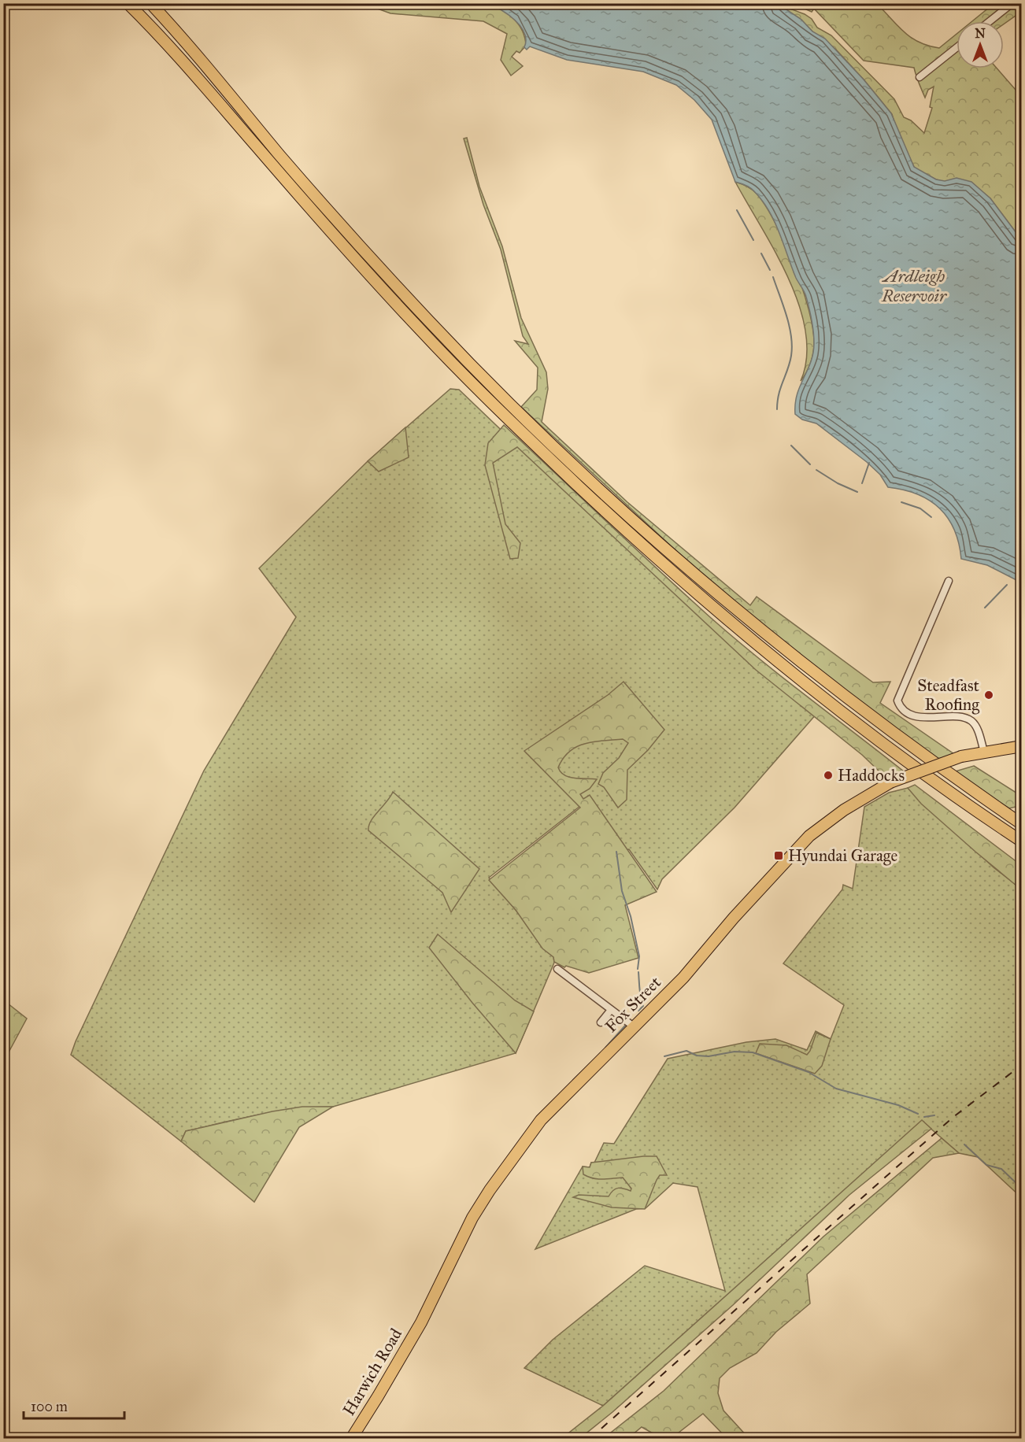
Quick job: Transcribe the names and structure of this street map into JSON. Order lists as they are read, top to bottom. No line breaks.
{"streets":{"main road":["Fox Street","Harwich Road"]},"crossings":[["Fox Street","Harwich Road"]],"water":["Ardleigh Reservoir"],"places":{"other":["Steadfast Roofing","Haddocks"],"transit":["Hyundai Garage"]},"scale_bar":"100 m","north":"top"}
